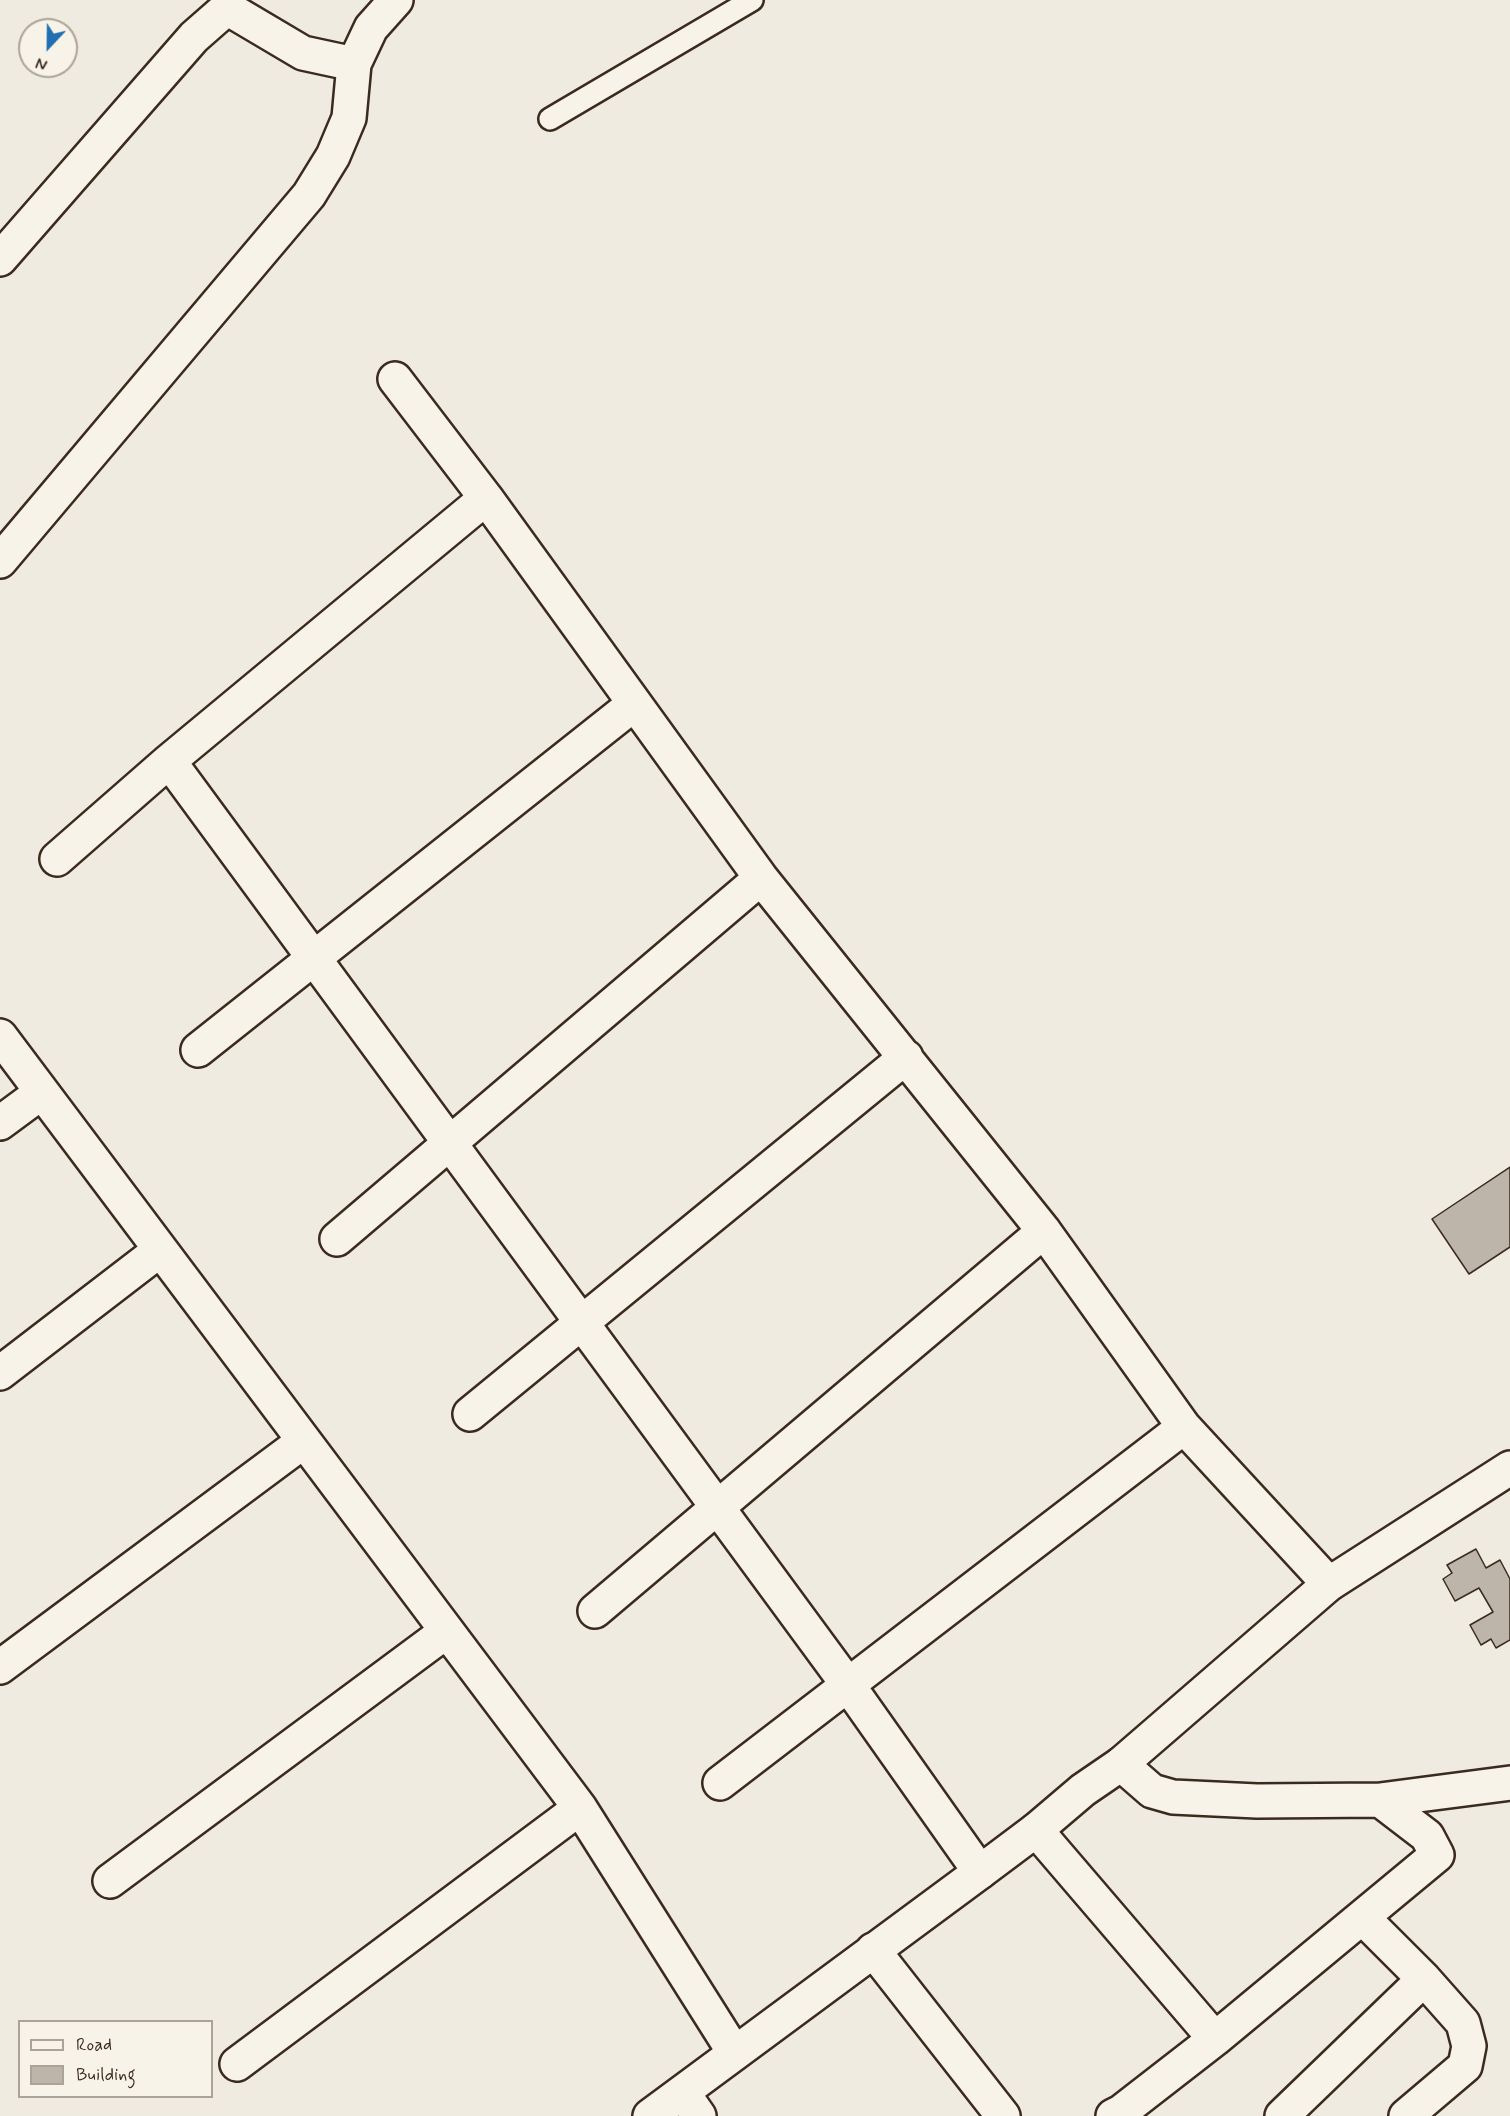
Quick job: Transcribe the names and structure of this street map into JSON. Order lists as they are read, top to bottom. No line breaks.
{"legend":["Road","Building"],"north":"bottom"}
